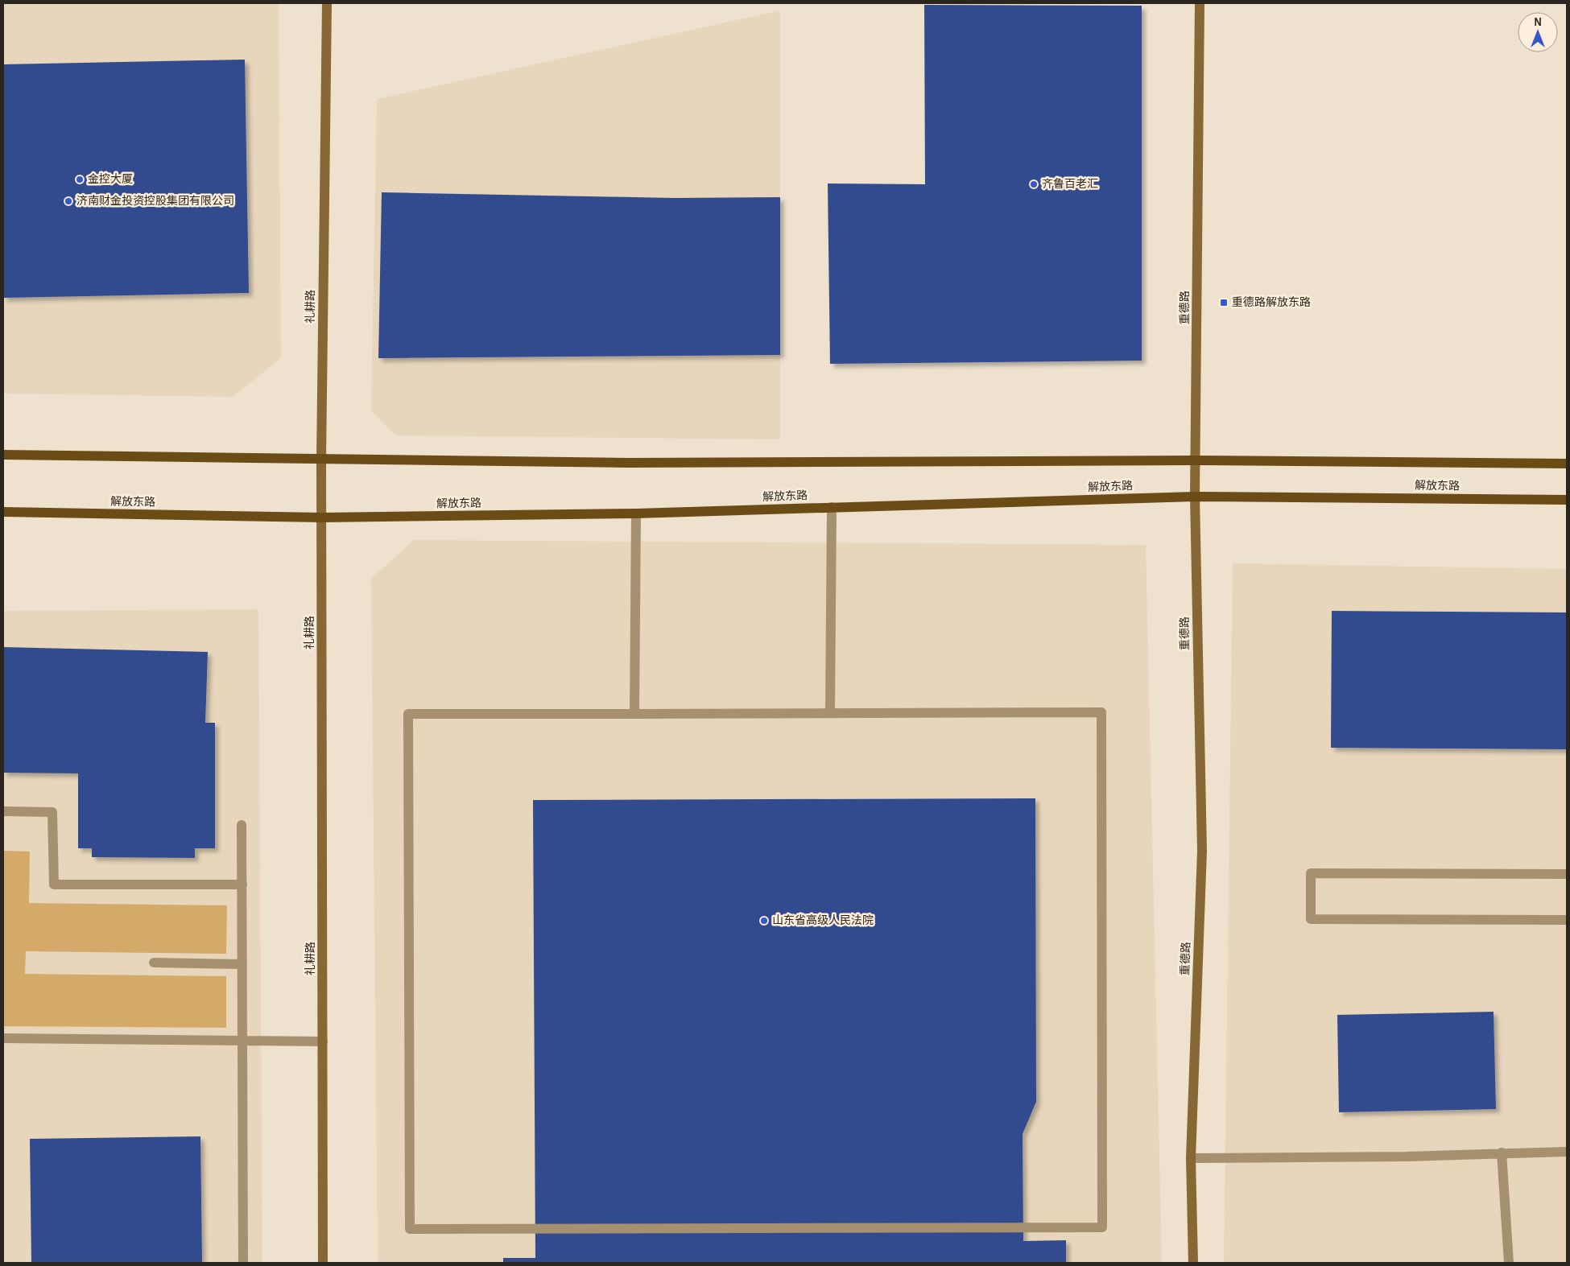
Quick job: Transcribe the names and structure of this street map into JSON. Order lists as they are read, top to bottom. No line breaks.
{"streets":{"main road":["解放东路"],"street":["礼耕路","重德路"]},"crossings":[["礼耕路","解放东路"],["重德路","解放东路"]],"places":{"other":["金控大厦","齐鲁百老汇","济南财金投资控股集团有限公司","山东省高级人民法院"],"transit":["重德路解放东路"]},"north":"top"}
